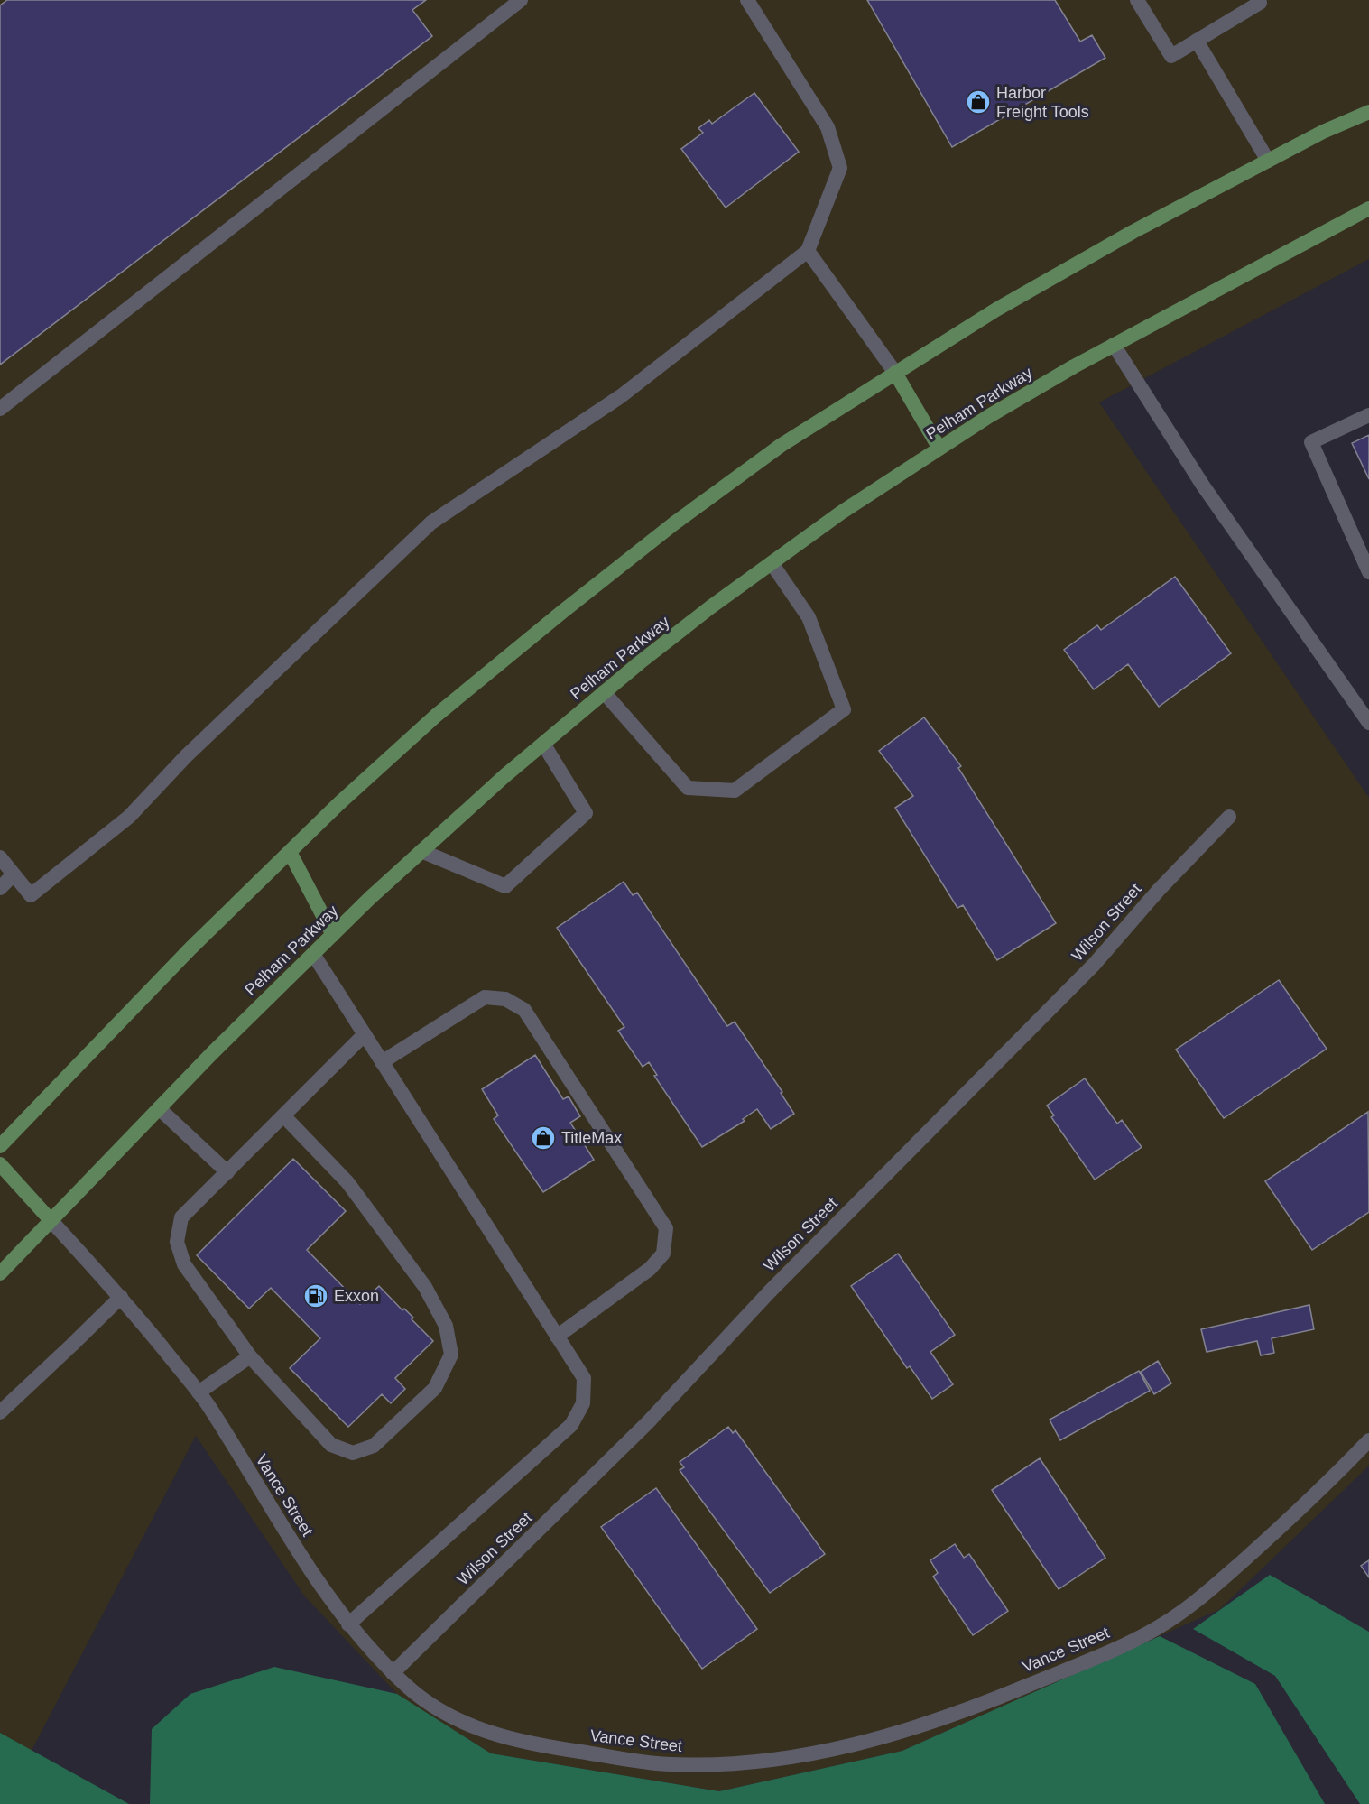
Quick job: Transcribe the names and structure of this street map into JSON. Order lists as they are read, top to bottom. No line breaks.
{"streets":{"main road":["Pelham Parkway"],"street":["Wilson Street","Vance Street"]},"crossings":[["Pelham Parkway","Vance Street"],["Wilson Street","Vance Street"]],"places":{"shop":["Harbor Freight Tools","TitleMax"],"fuel station":["Exxon"]}}
